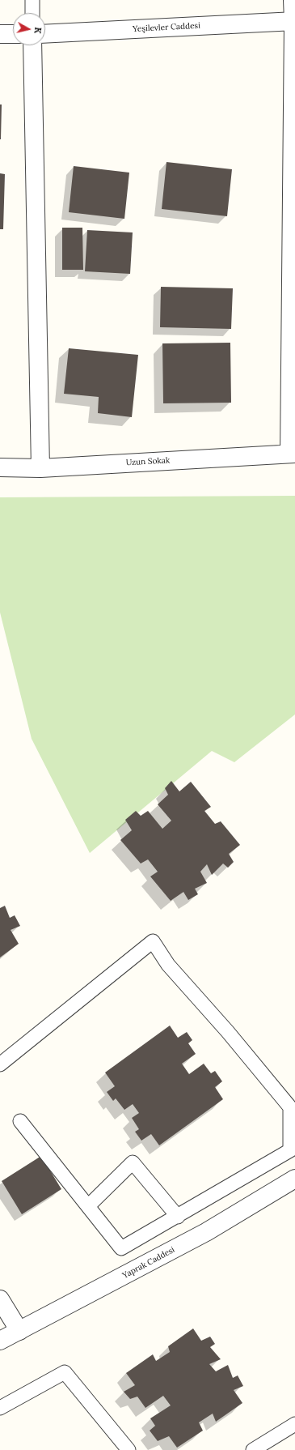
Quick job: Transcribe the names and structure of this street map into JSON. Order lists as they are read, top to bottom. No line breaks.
{"streets":{"street":["Yeşilevler Caddesi","Uzun Sokak","Yaprak Caddesi"]},"north":"right"}
